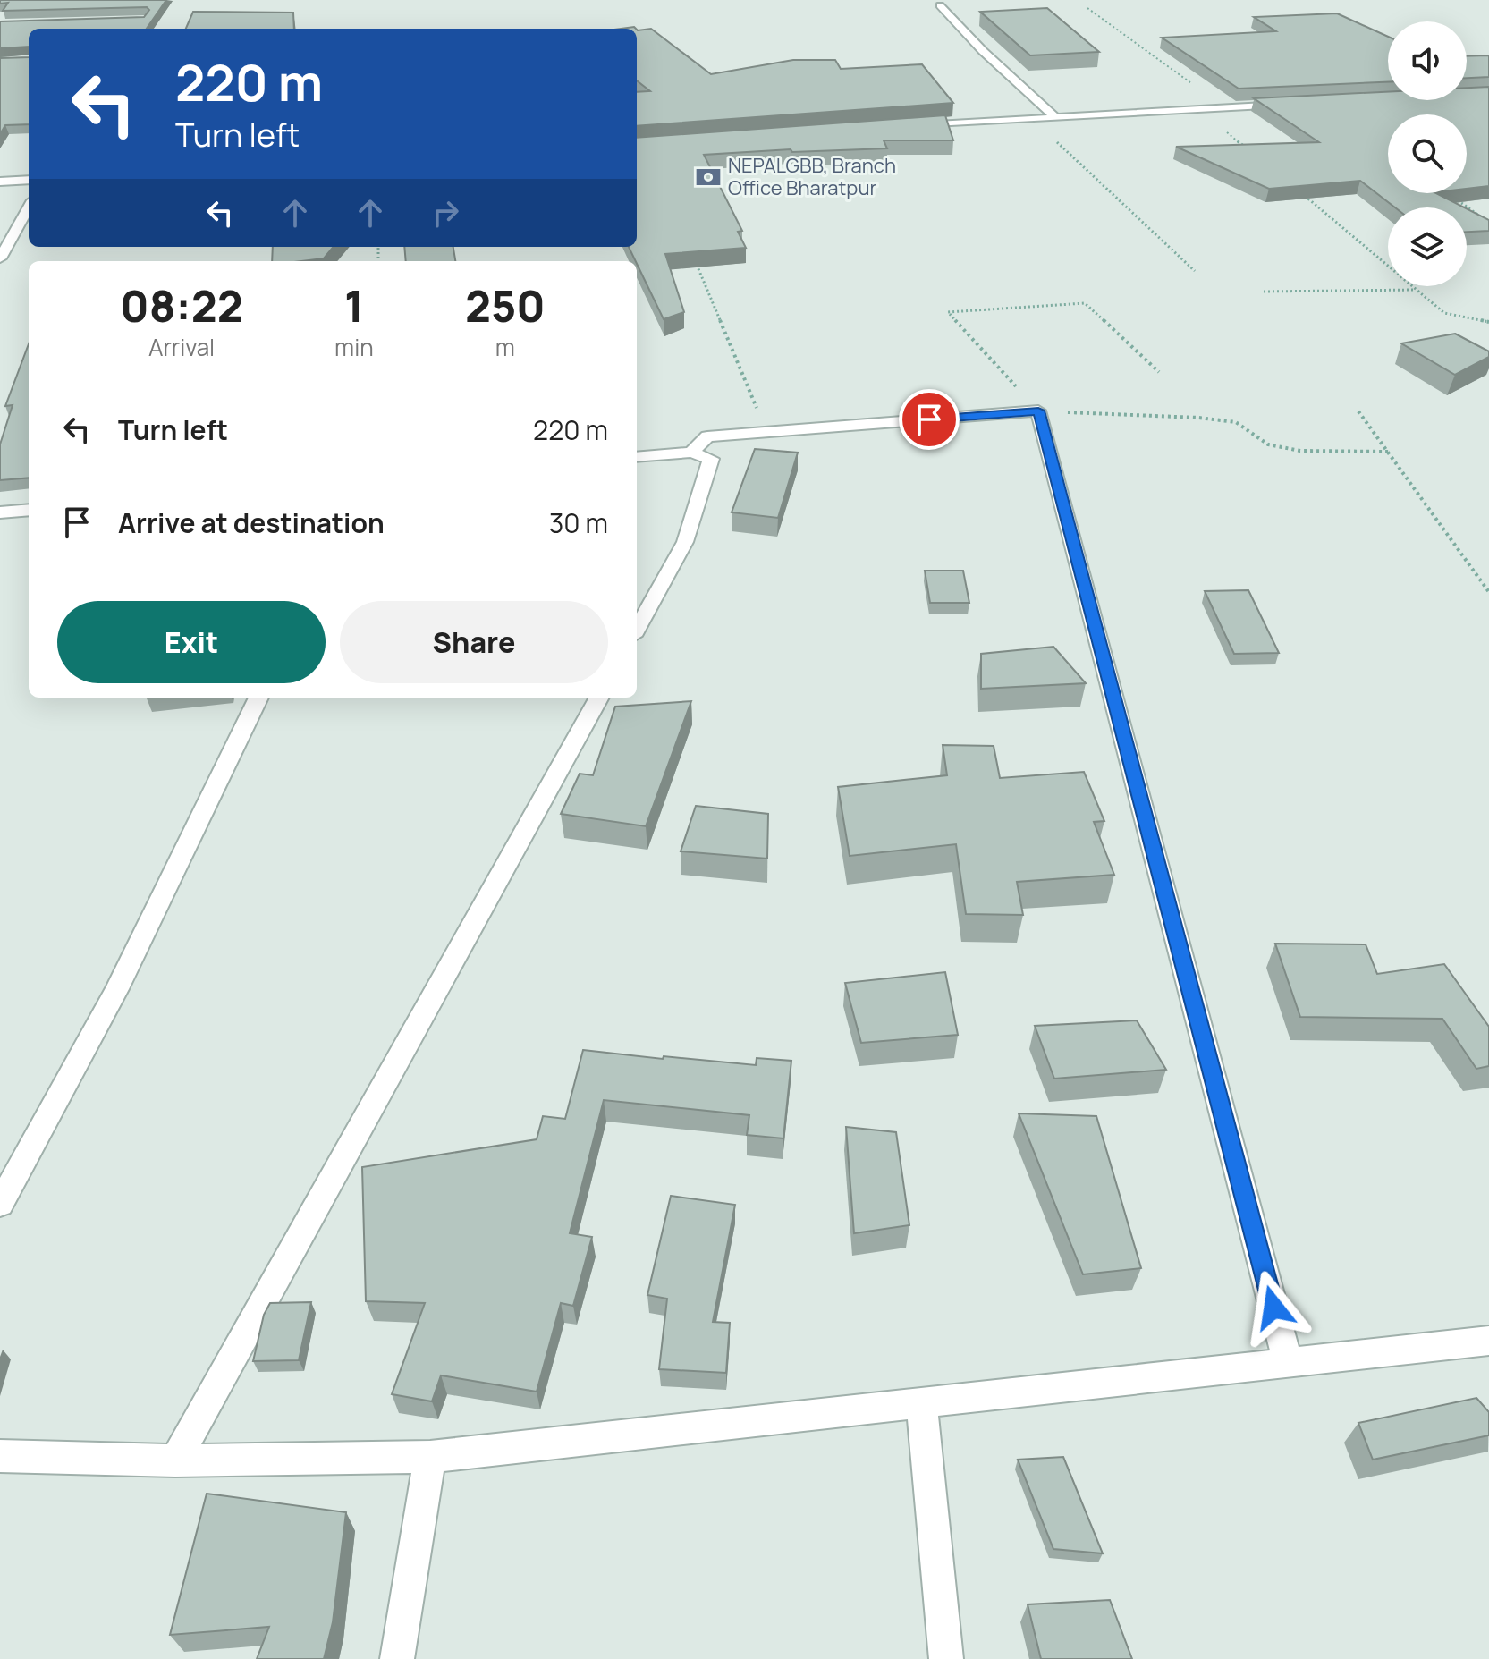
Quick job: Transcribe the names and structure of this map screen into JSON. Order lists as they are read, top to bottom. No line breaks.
{"places":{"bank":["NEPALGBB, Branch Office Bharatpur"]},"page":{"turn":["220 m","Turn left"],"eta":["08:22","Arrival","1","min","250","m"],"list":[{"name":"Turn left","value":"220 m"},{"name":"Arrive at destination","value":"30 m"}],"buttons":["Exit","Share"]}}
